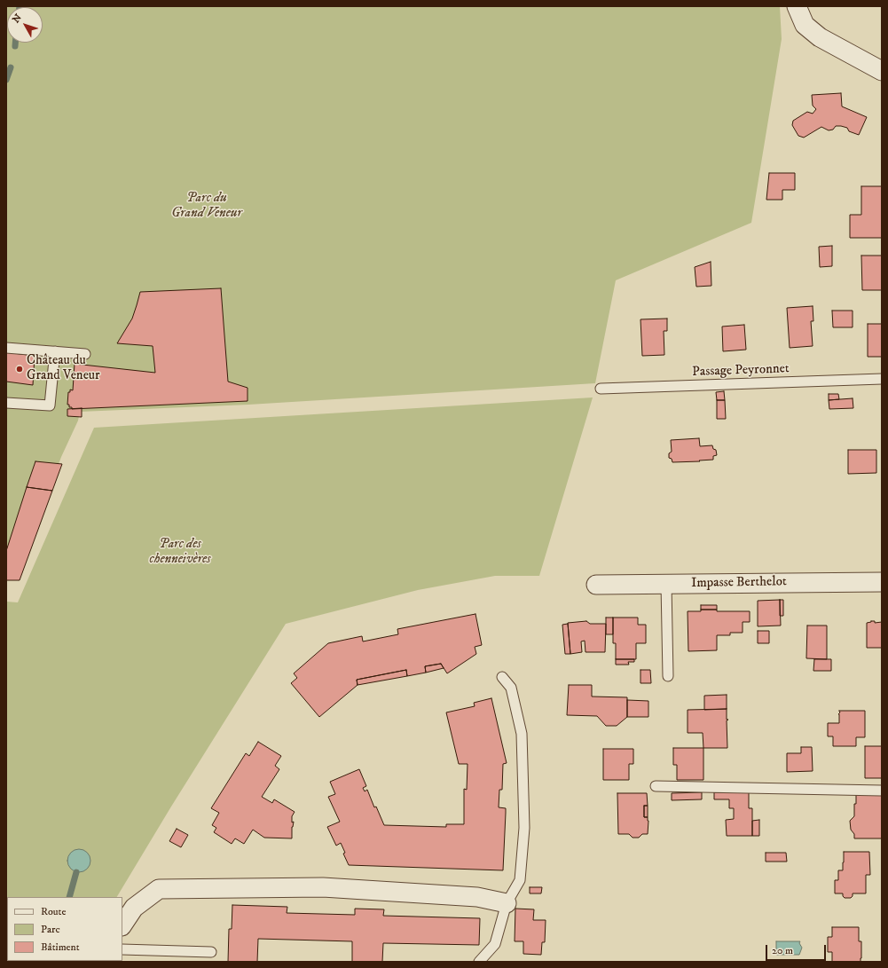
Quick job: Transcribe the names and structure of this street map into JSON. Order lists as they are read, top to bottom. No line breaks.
{"streets":{"street":["Impasse Berthelot"],"lane":["Passage Peyronnet"]},"parks":["Parc du Grand Veneur","Parc des chenneivères"],"places":["Château du Grand Veneur"],"legend":["Route","Parc","Bâtiment"],"scale_bar":"20 m","north":"top left"}
